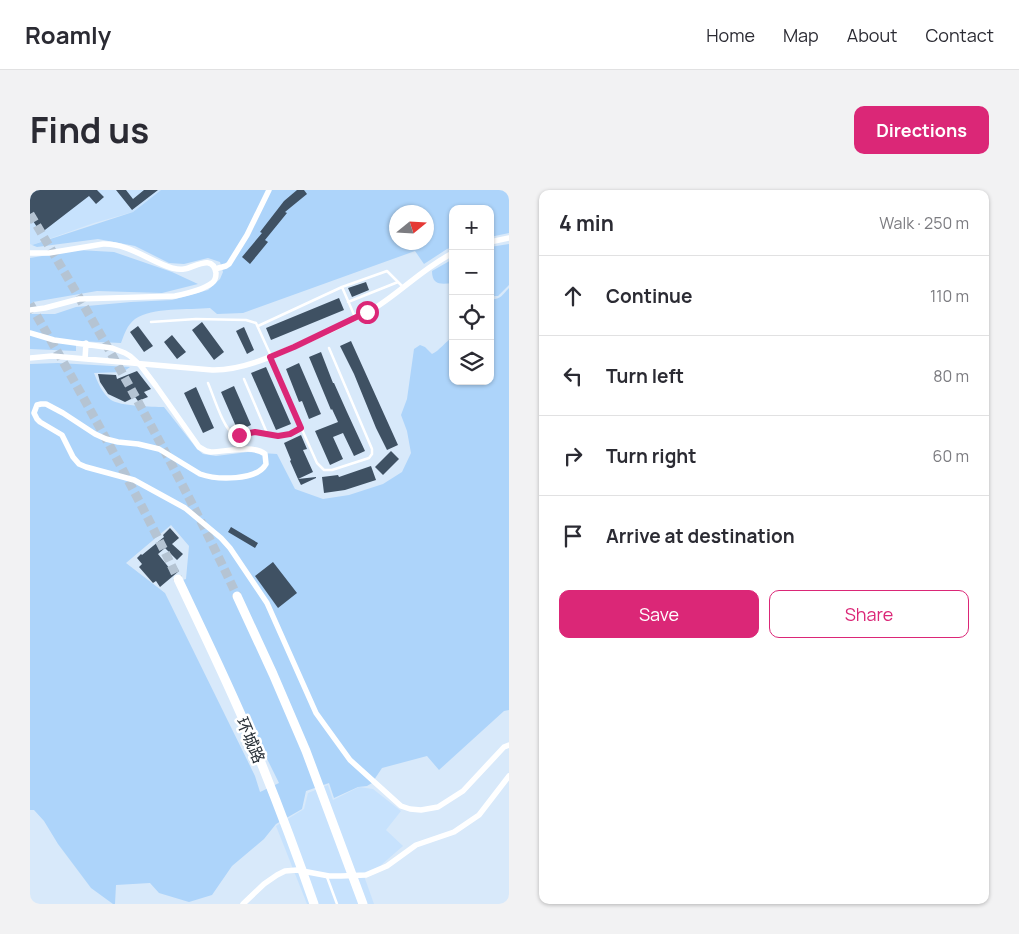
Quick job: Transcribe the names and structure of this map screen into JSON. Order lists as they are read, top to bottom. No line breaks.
{"streets":{"main road":["环城路"]},"north":"right","page":{"header":"Roamly","nav":["Home","Map","About","Contact"],"title":"Find us","buttons":["Directions",["Save","Share"]],"heading":["4 min","Walk · 250 m"],"map_buttons":["+","−"],"list":[["Continue","110 m"],["Turn left","80 m"],["Turn right","60 m"],"Arrive at destination"]}}
